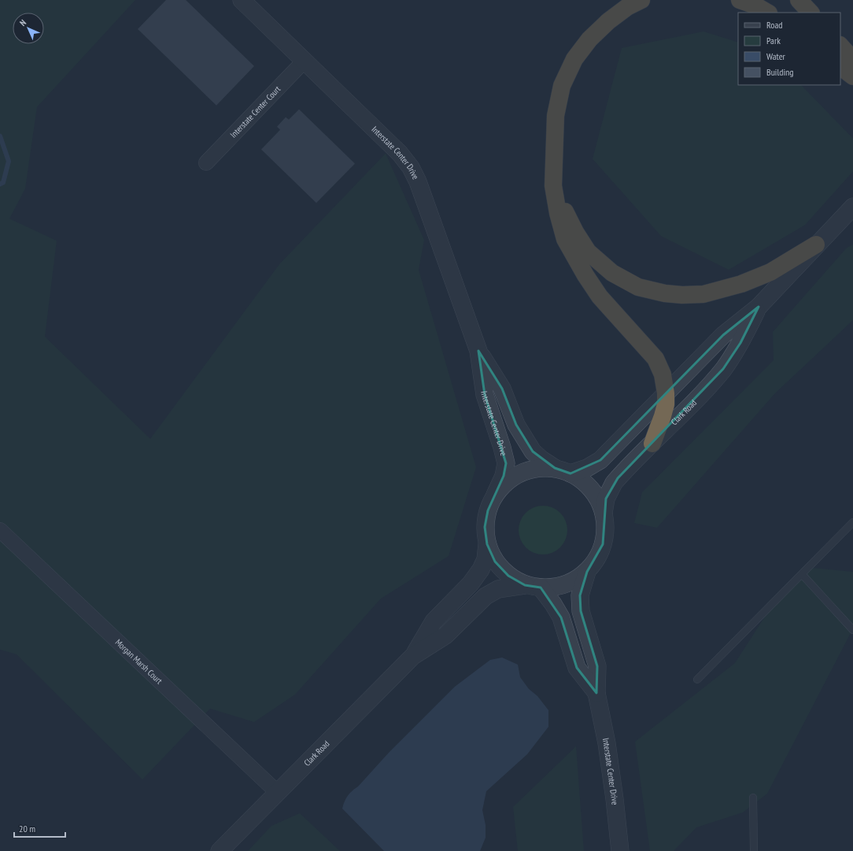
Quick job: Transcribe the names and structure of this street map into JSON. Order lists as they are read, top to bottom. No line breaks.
{"streets":{"street":["Interstate Center Court","Interstate Center Drive","Clark Road","Morgan Marsh Court"]},"crossings":[["Interstate Center Court","Interstate Center Drive"],["Interstate Center Drive","Clark Road"],["Clark Road","Morgan Marsh Court"]],"legend":["Road","Park","Water","Building"],"scale_bar":"20 m","north":"top left"}
